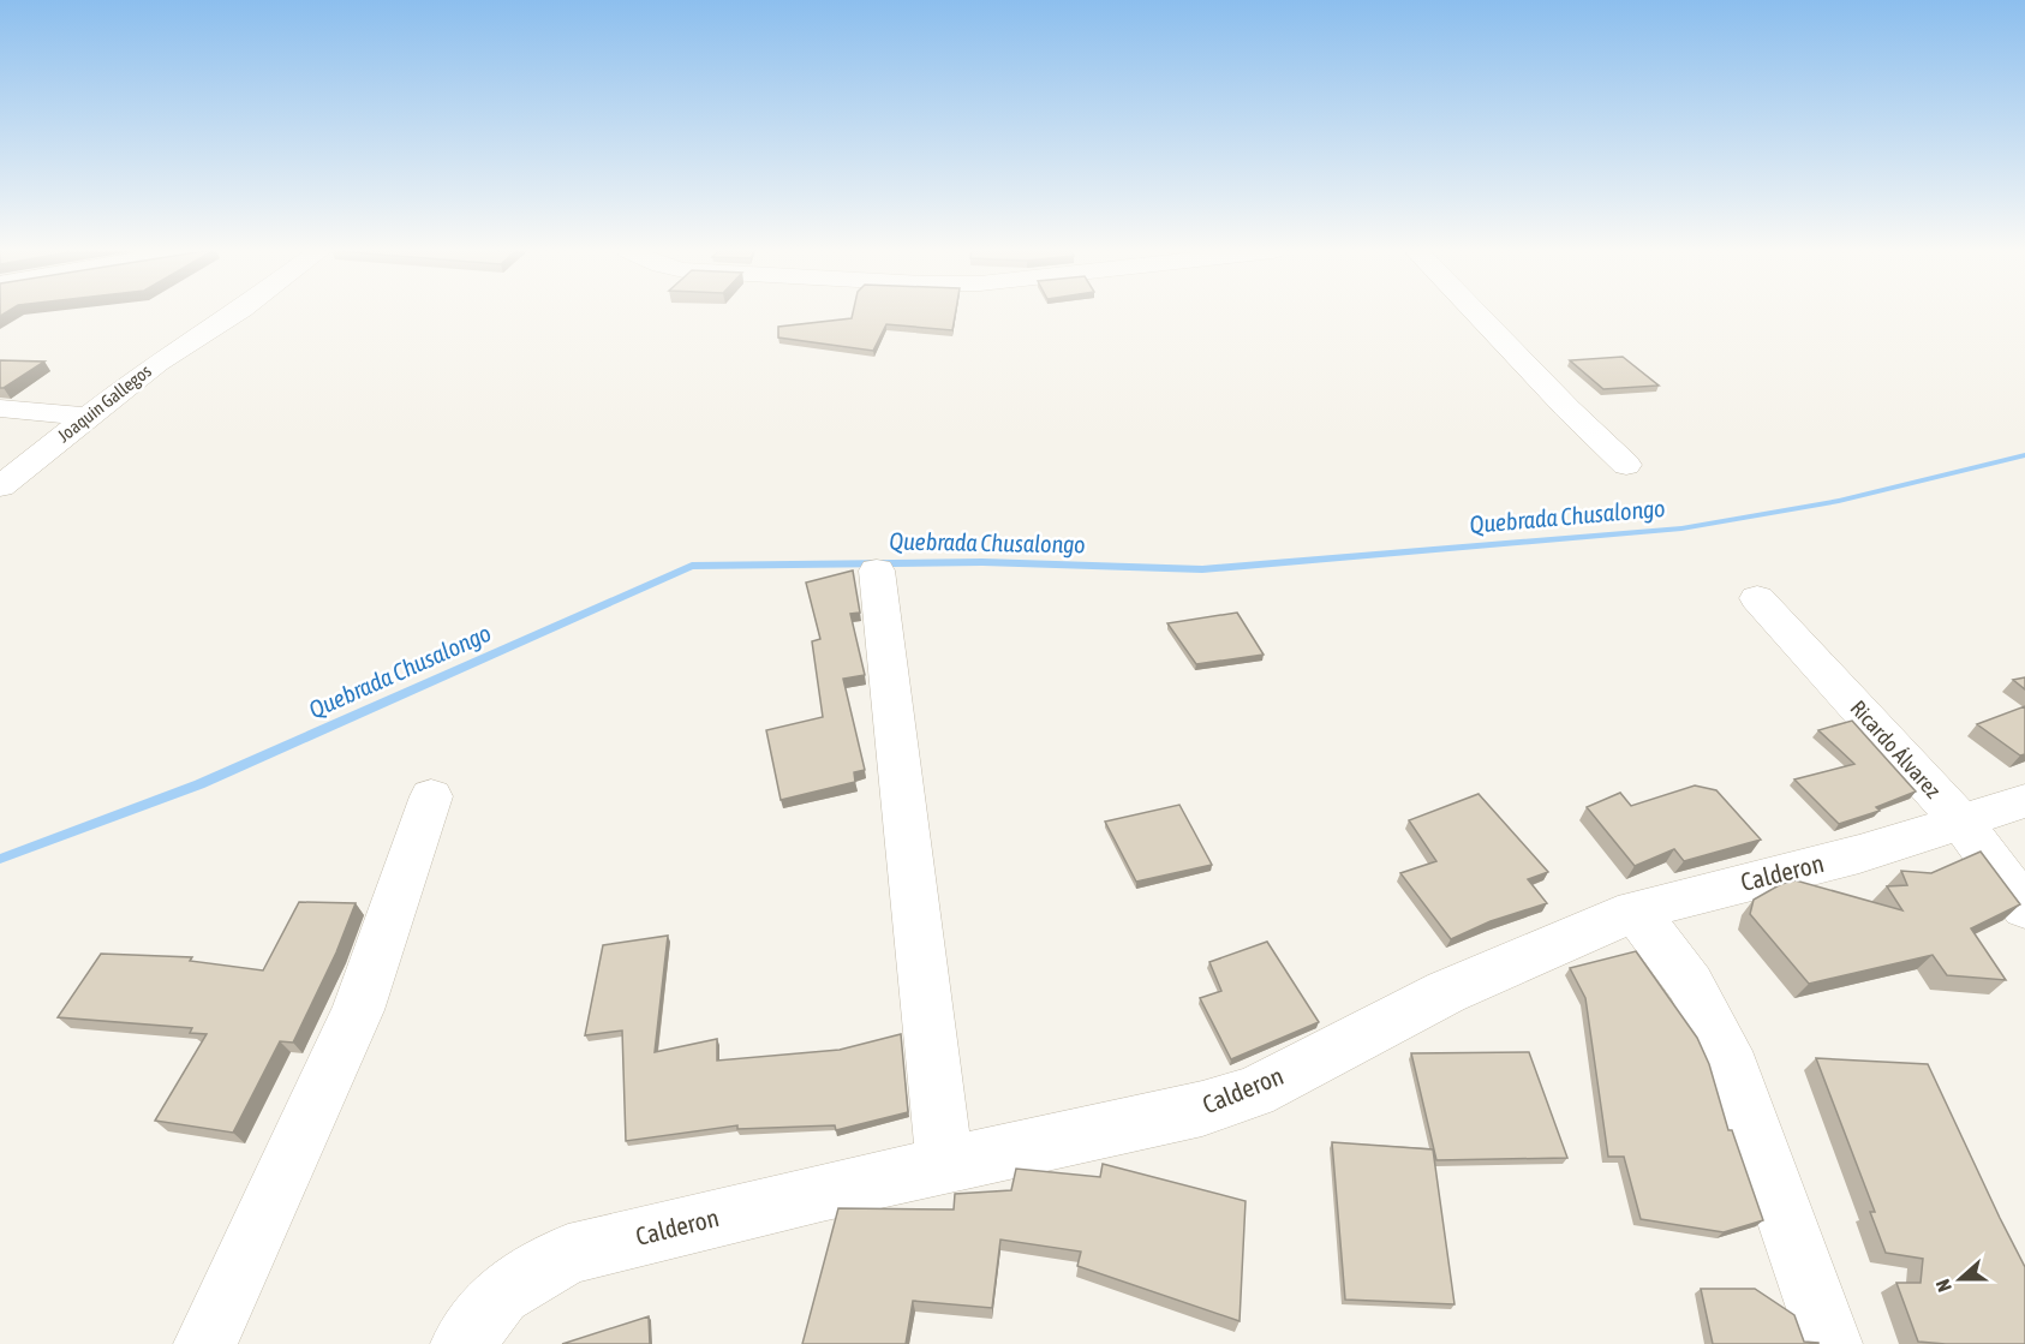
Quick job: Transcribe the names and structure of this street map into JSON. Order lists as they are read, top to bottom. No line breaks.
{"streets":{"street":["Joaquin Gallegos","Ricardo Álvarez","Calderon"]},"crossings":[["Ricardo Álvarez","Calderon"]],"water":["Quebrada Chusalongo"],"north":"left"}
